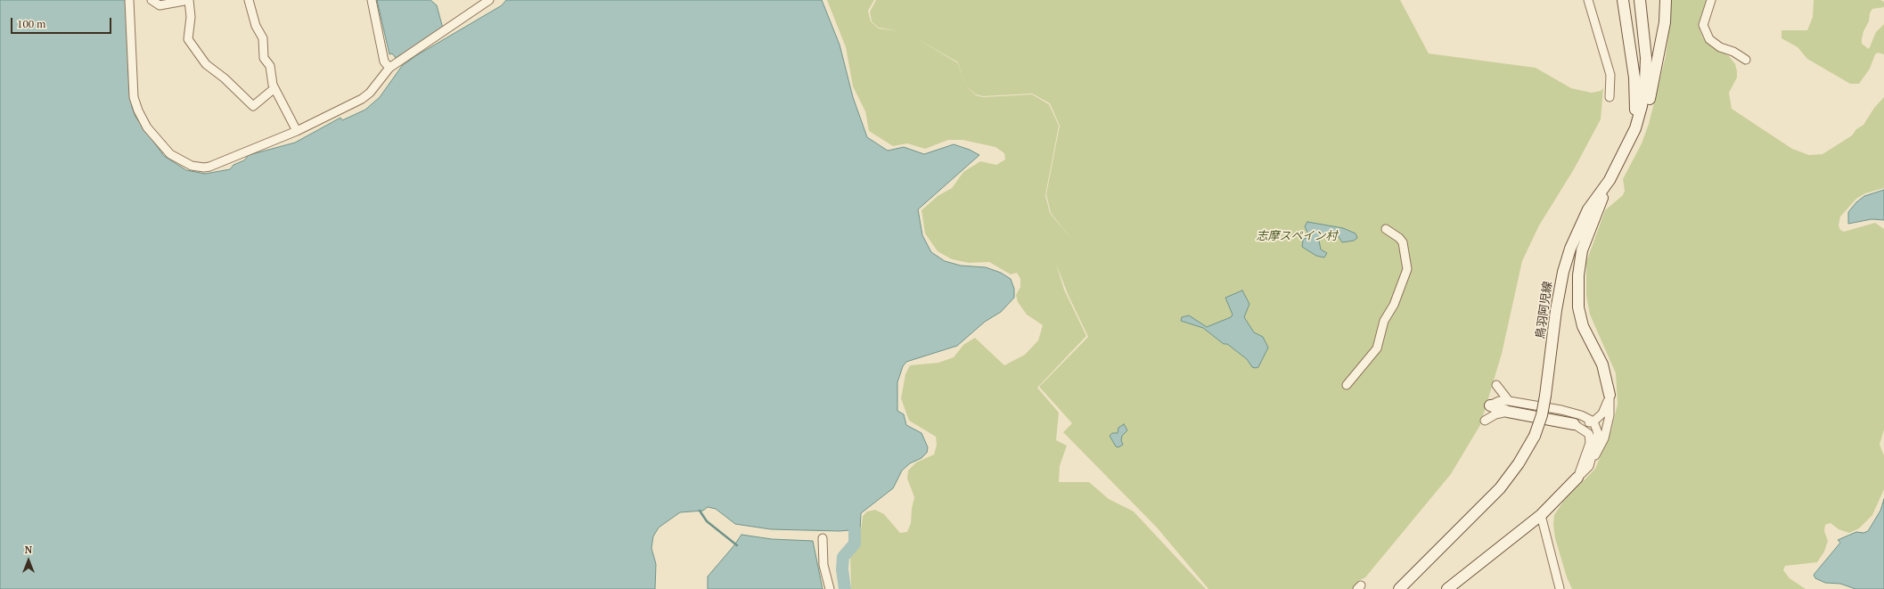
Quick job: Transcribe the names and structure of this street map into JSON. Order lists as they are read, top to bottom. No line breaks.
{"streets":{"main road":["鳥羽阿児線"]},"parks":["志摩スペイン村"],"scale_bar":"100 m","north":"top"}
